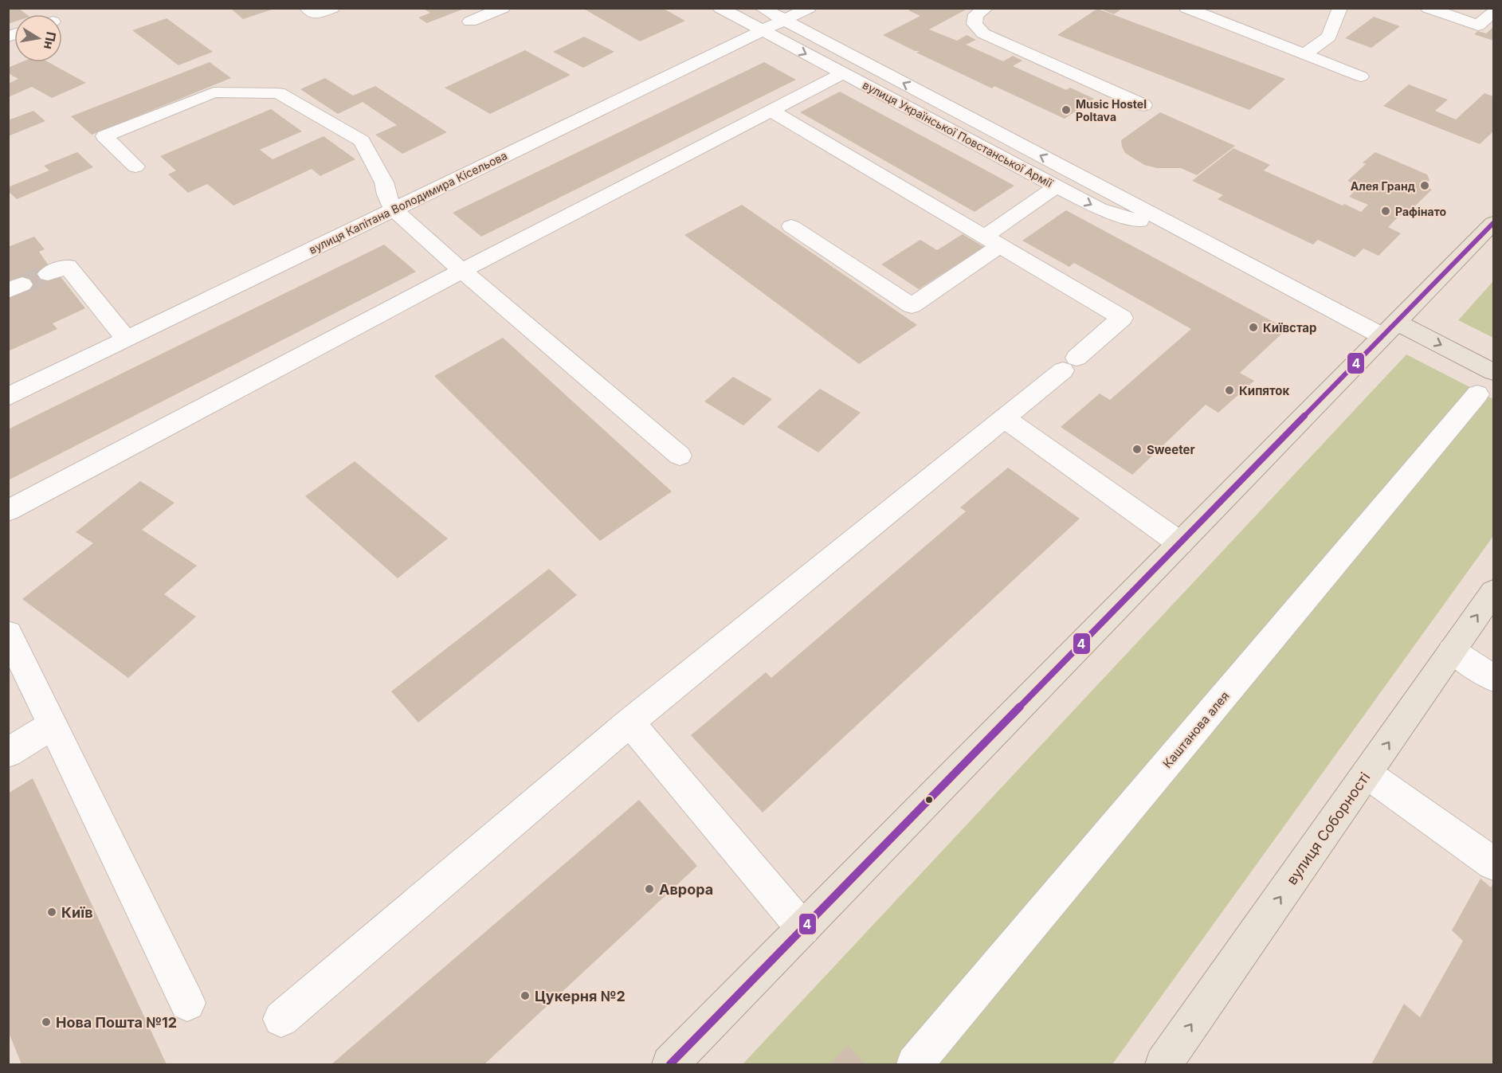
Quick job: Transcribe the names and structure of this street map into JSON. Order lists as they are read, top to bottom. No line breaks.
{"streets":{"main road":["вулиця Соборності"],"street":["вулиця Української Повстанської Армії","вулиця Капітана Володимира Кісельова","Каштанова алея"]},"crossings":[["вулиця Української Повстанської Армії","вулиця Капітана Володимира Кісельова"]],"one_way":["вулиця Соборності"],"places":["Music Hostel Poltava","Алея Гранд","Рафінато","Київстар","Кипяток","Sweeter","Аврора","Київ","Цукерня №2","Нова Пошта №12"],"lines":["transit line 4"],"north":"right"}
